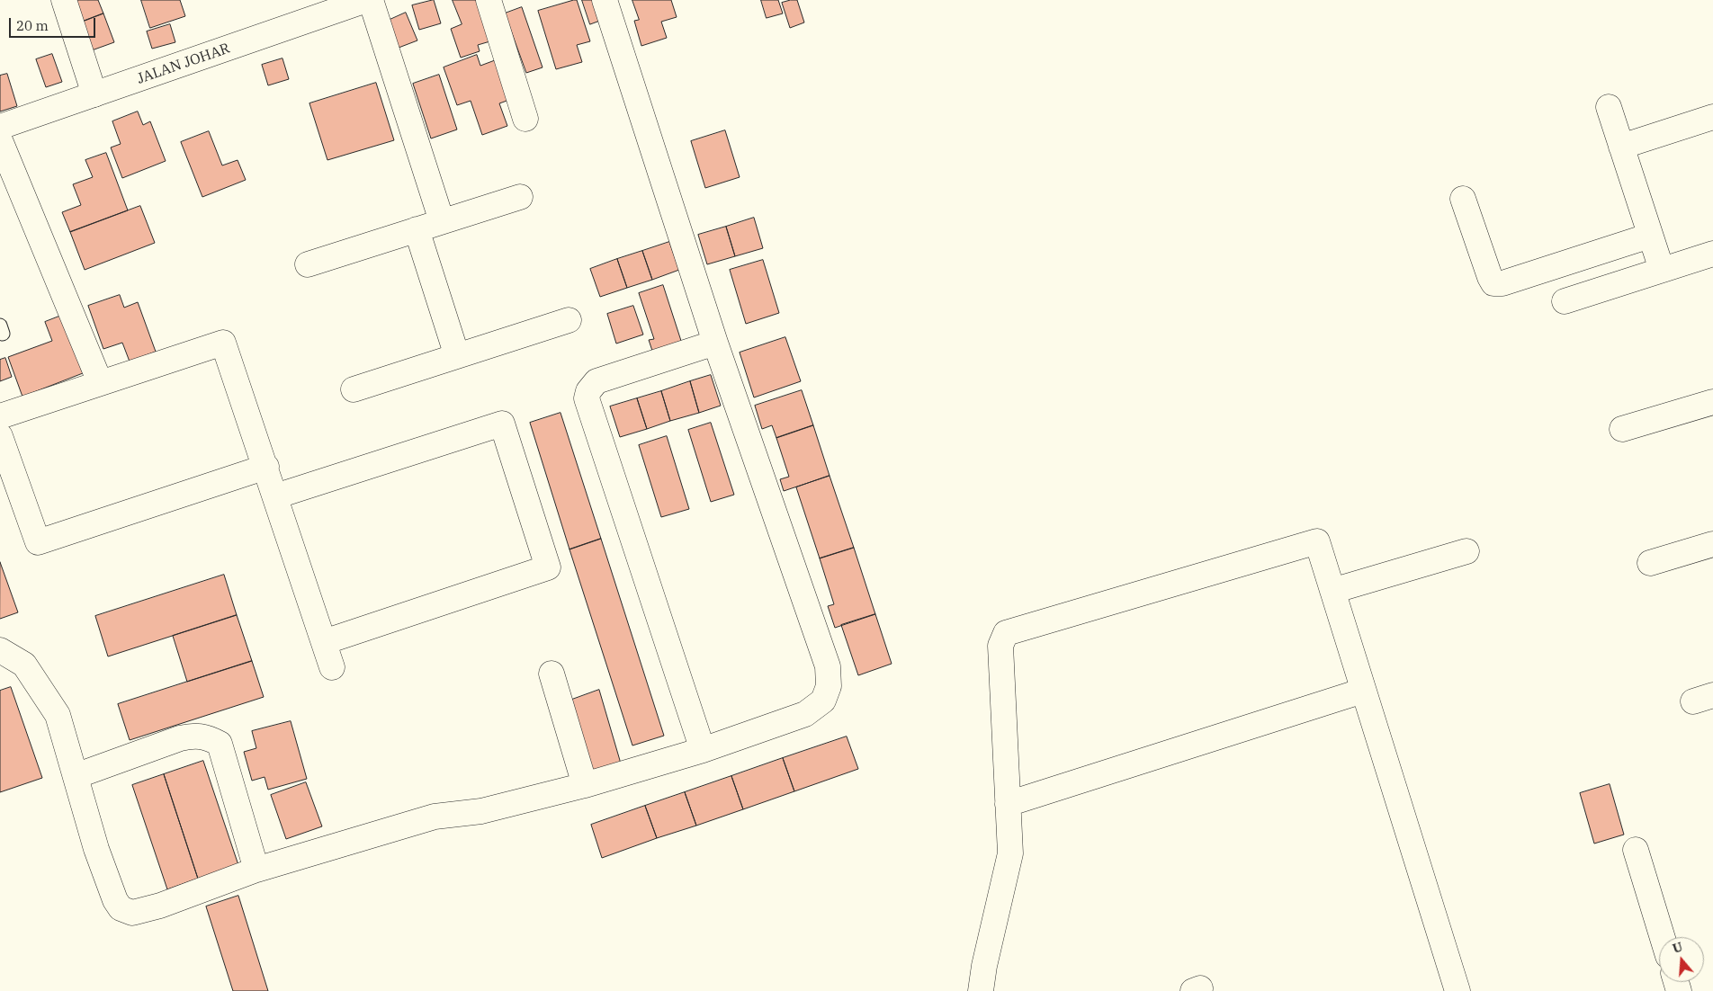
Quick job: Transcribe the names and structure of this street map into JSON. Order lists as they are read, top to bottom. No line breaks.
{"streets":{"street":["JALAN JOHAR"]},"scale_bar":"20 m","north":"top"}
